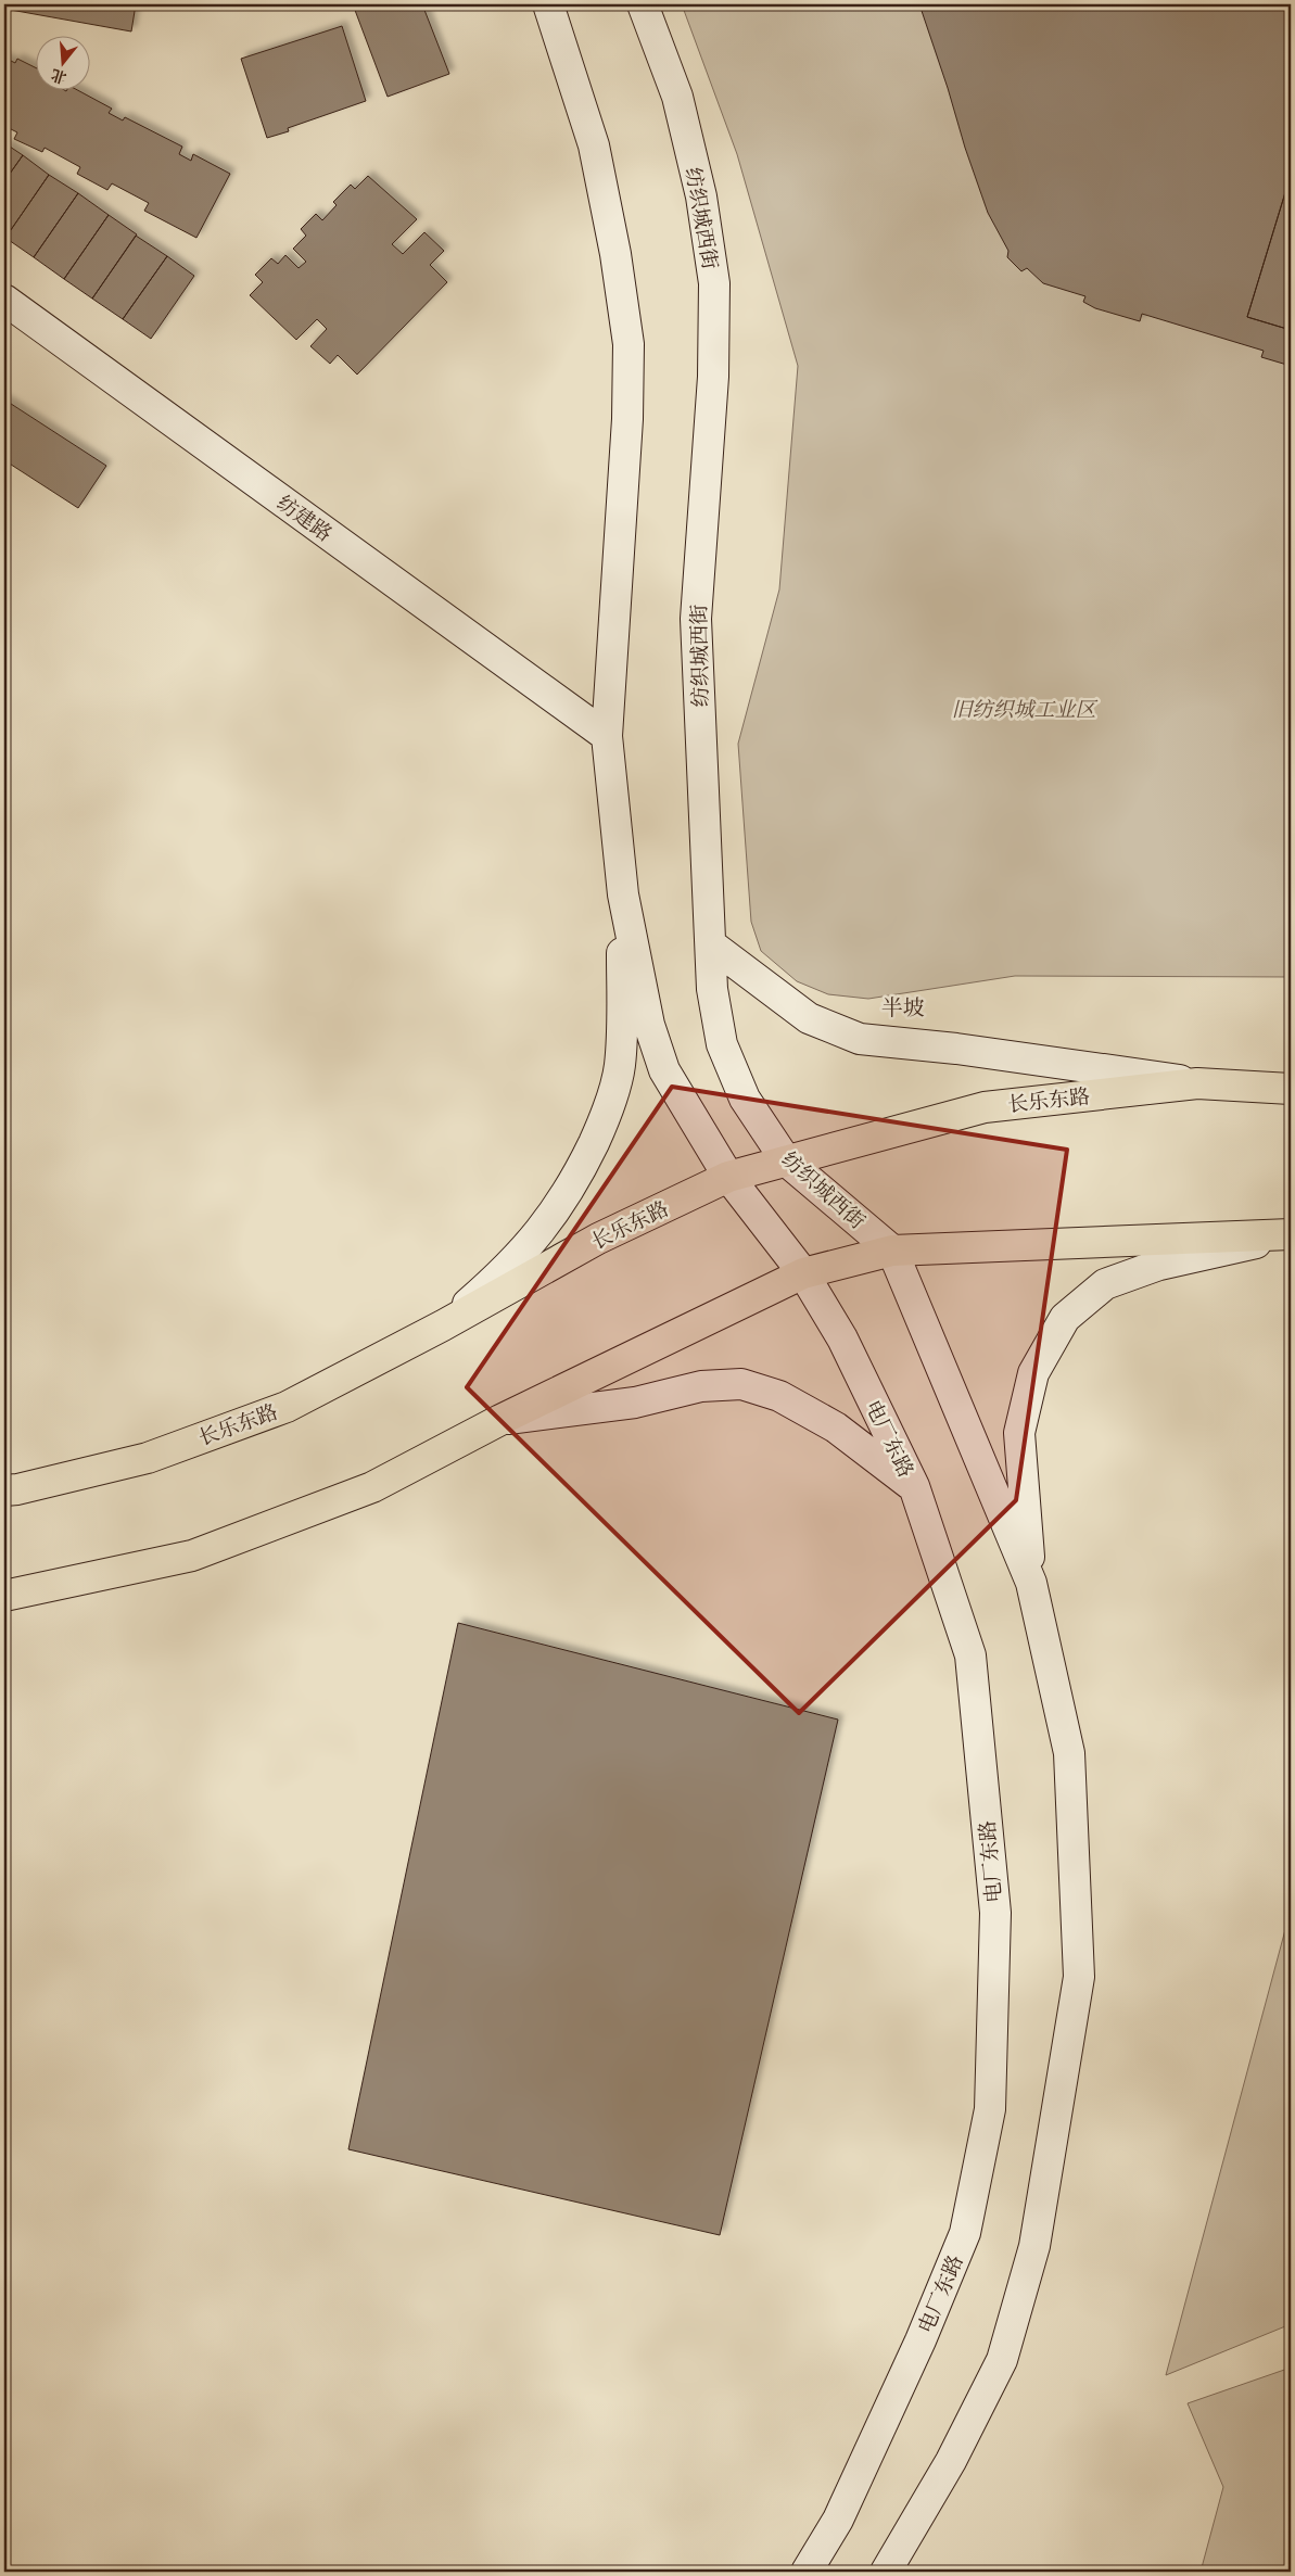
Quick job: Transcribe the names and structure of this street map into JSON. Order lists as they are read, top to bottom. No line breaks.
{"streets":{"main road":["纺织城西街","纺建路","长乐东路","电厂东路"]},"crossings":[["纺织城西街","长乐东路"],["长乐东路","电厂东路"]],"districts":["半坡"],"parks":["旧纺织城工业区"],"north":"bottom"}
